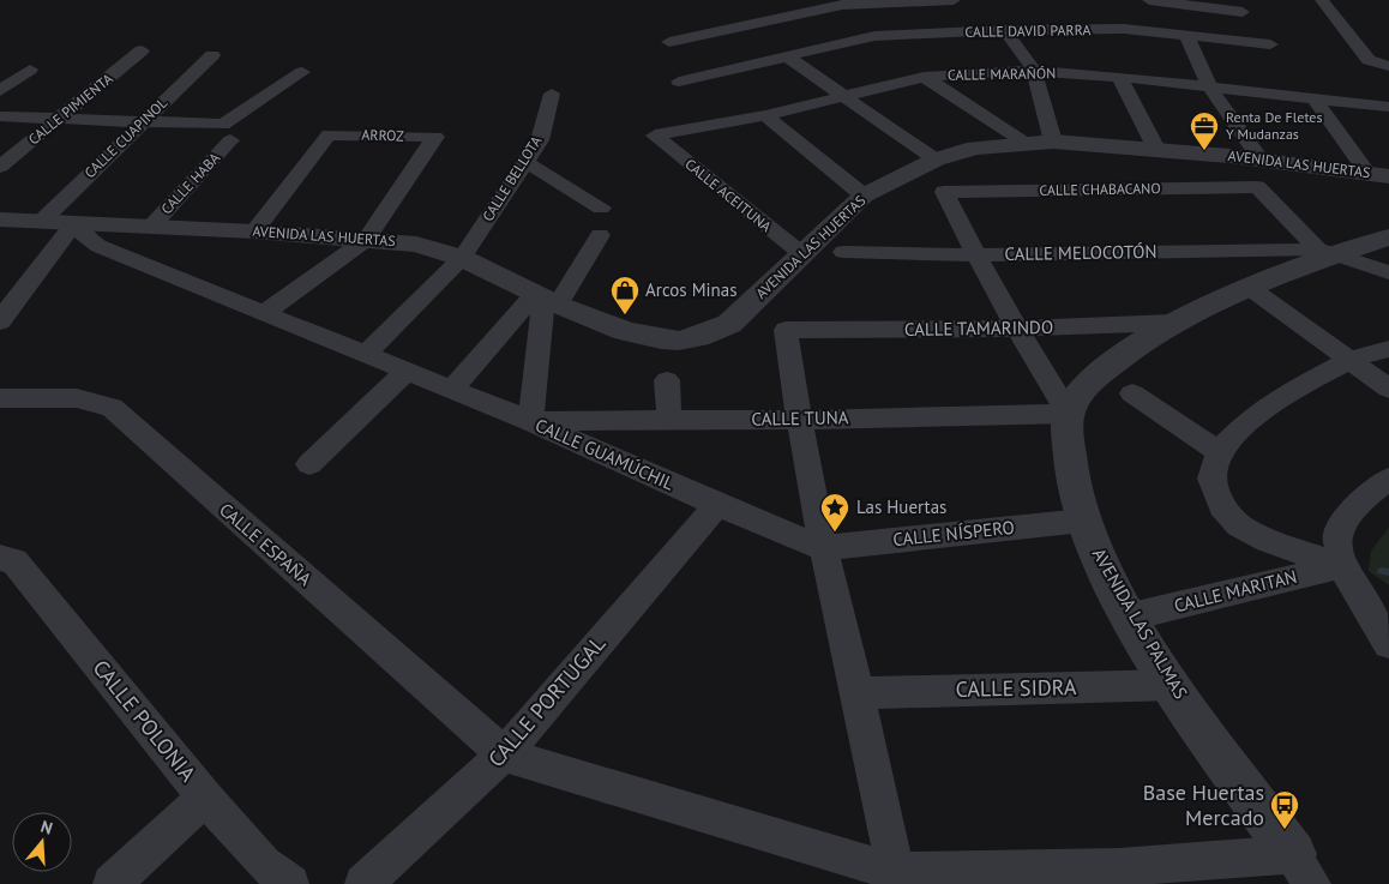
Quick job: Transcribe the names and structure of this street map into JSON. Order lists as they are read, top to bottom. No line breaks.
{"streets":{"street":["CALLE DAVID PARRA","CALLE MARAÑÓN","CALLE PIMIENTA","ARROZ","CALLE CUAPINOL","AVENIDA LAS HUERTAS","CALLE BELLOTA","CALLE HABA","CALLE CHABACANO","CALLE ACEITUNA","CALLE MELOCOTÓN","CALLE TAMARINDO","CALLE TUNA","CALLE GUAMÚCHIL","CALLE NÍSPERO","CALLE ESPAÑA","CALLE MARITAN","AVENIDA LAS PALMAS","CALLE SIDRA","CALLE PORTUGAL","CALLE POLONIA"]},"crossings":[["CALLE MARAÑÓN","CALLE ACEITUNA"],["ARROZ","AVENIDA LAS HUERTAS"],["CALLE CUAPINOL","AVENIDA LAS HUERTAS"],["AVENIDA LAS HUERTAS","CALLE BELLOTA"],["AVENIDA LAS HUERTAS","CALLE HABA"],["AVENIDA LAS HUERTAS","CALLE ACEITUNA"],["AVENIDA LAS HUERTAS","CALLE GUAMÚCHIL"],["CALLE BELLOTA","CALLE GUAMÚCHIL"],["CALLE CHABACANO","CALLE MELOCOTÓN"],["CALLE TAMARINDO","CALLE TUNA"],["CALLE TUNA","CALLE GUAMÚCHIL"],["CALLE TUNA","AVENIDA LAS PALMAS"],["CALLE GUAMÚCHIL","CALLE NÍSPERO"],["CALLE GUAMÚCHIL","CALLE PORTUGAL"],["CALLE NÍSPERO","AVENIDA LAS PALMAS"],["CALLE ESPAÑA","CALLE PORTUGAL"],["CALLE MARITAN","AVENIDA LAS PALMAS"],["AVENIDA LAS PALMAS","CALLE SIDRA"]],"places":{"office":["Renta De Fletes Y Mudanzas"],"shop":["Arcos Minas"],"place":["Las Huertas"],"bus stop":["Base Huertas Mercado"]},"north":"top"}
